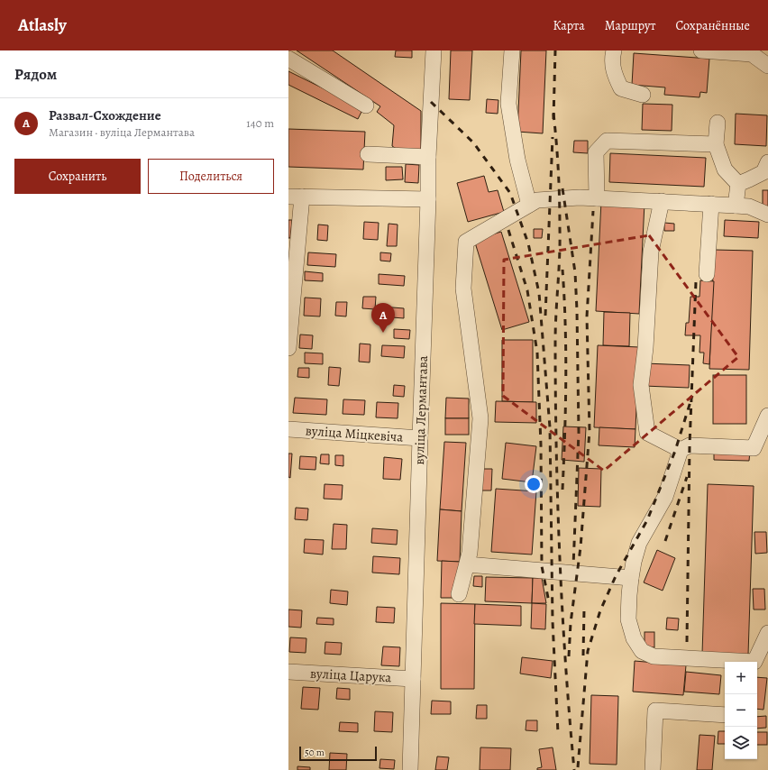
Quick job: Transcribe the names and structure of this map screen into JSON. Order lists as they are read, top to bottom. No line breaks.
{"streets":{"street":["вуліца Лермантава","вуліца Міцкевіча","вуліца Царука"]},"crossings":[["вуліца Лермантава","вуліца Міцкевіча"],["вуліца Лермантава","вуліца Царука"]],"scale_bar":"50 m","page":{"header":"Atlasly","nav":["Карта","Маршрут","Сохранённые"],"heading":"Рядом","list":[{"mark":"A","name":"Развал-Схождение","note":"Магазин · вуліца Лермантава","value":"140 m"}],"buttons":["Сохранить","Поделиться"],"pins":"A","map_buttons":["+","−"],"scale":"50 m"}}
